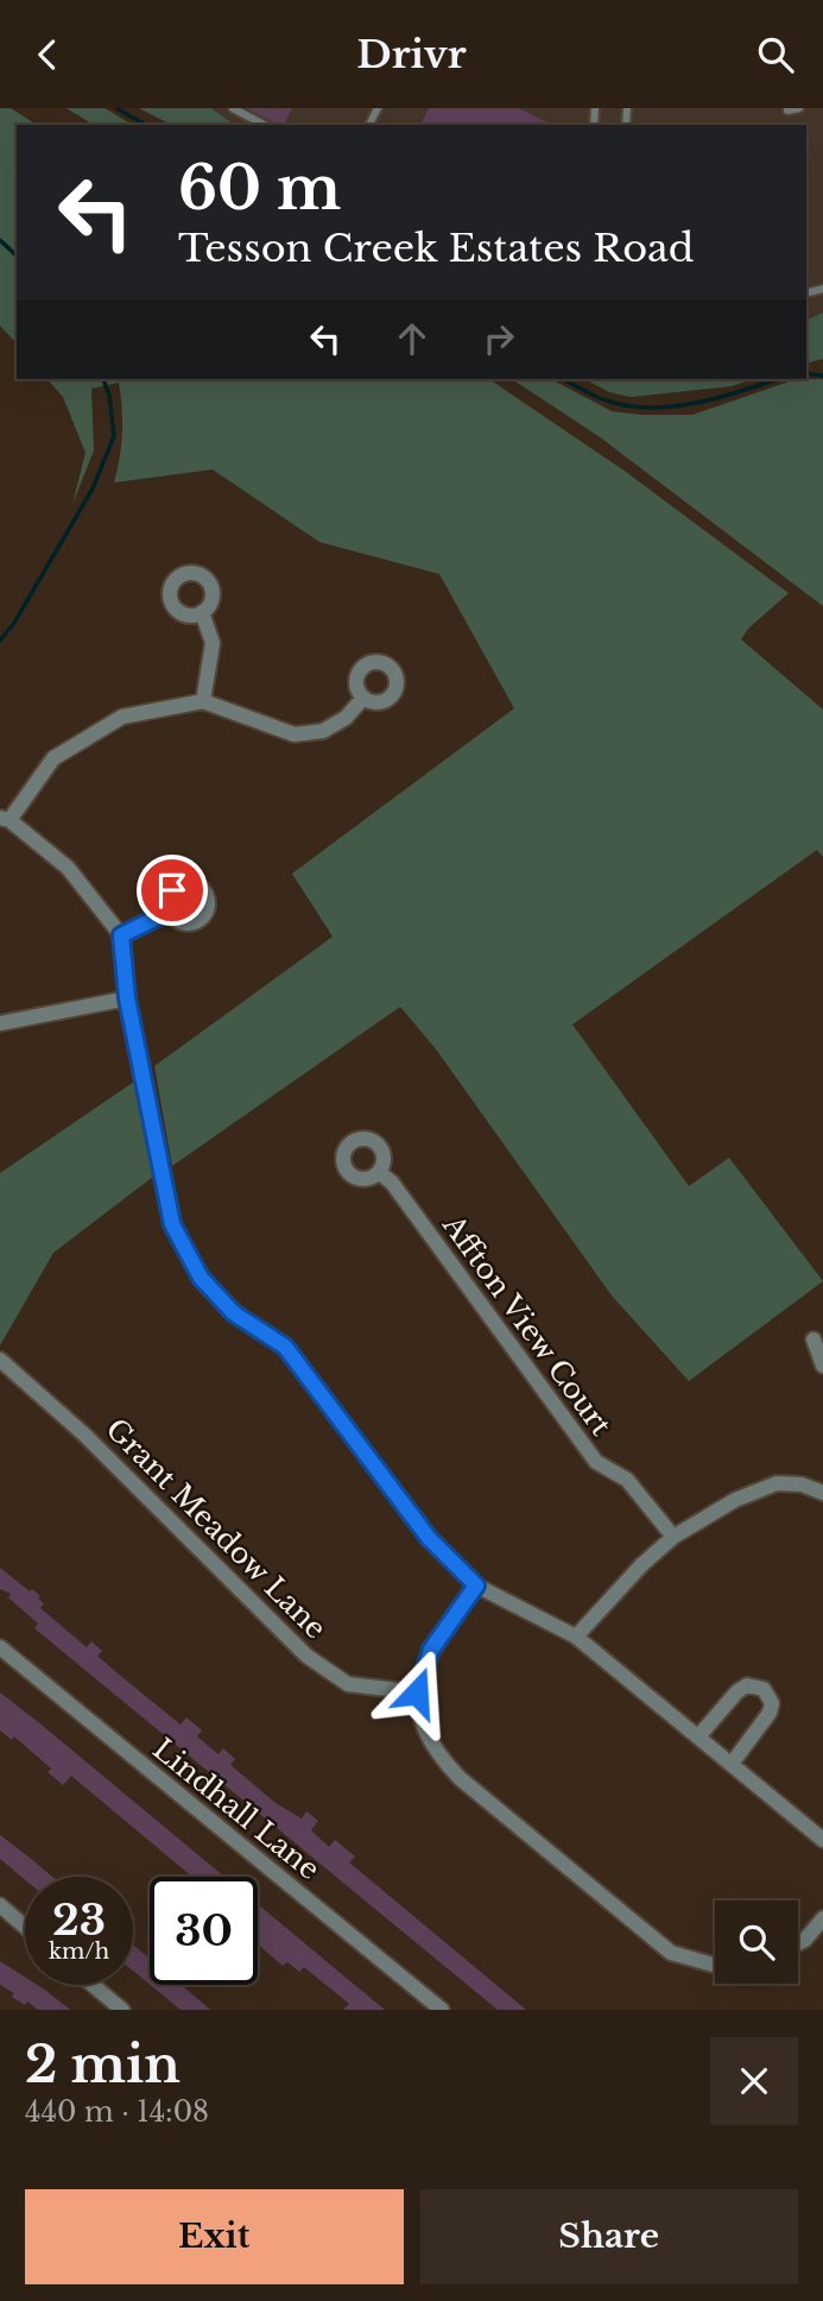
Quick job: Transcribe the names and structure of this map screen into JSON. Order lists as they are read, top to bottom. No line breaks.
{"streets":{"street":["Affton View Court","Grant Meadow Lane","Lindhall Lane"]},"page":{"header":"Drivr","turn":["60 m","Tesson Creek Estates Road"],"speed":"23 km/h","limit":"30","heading":["2 min","440 m · 14:08"],"buttons":["Exit","Share"]}}
